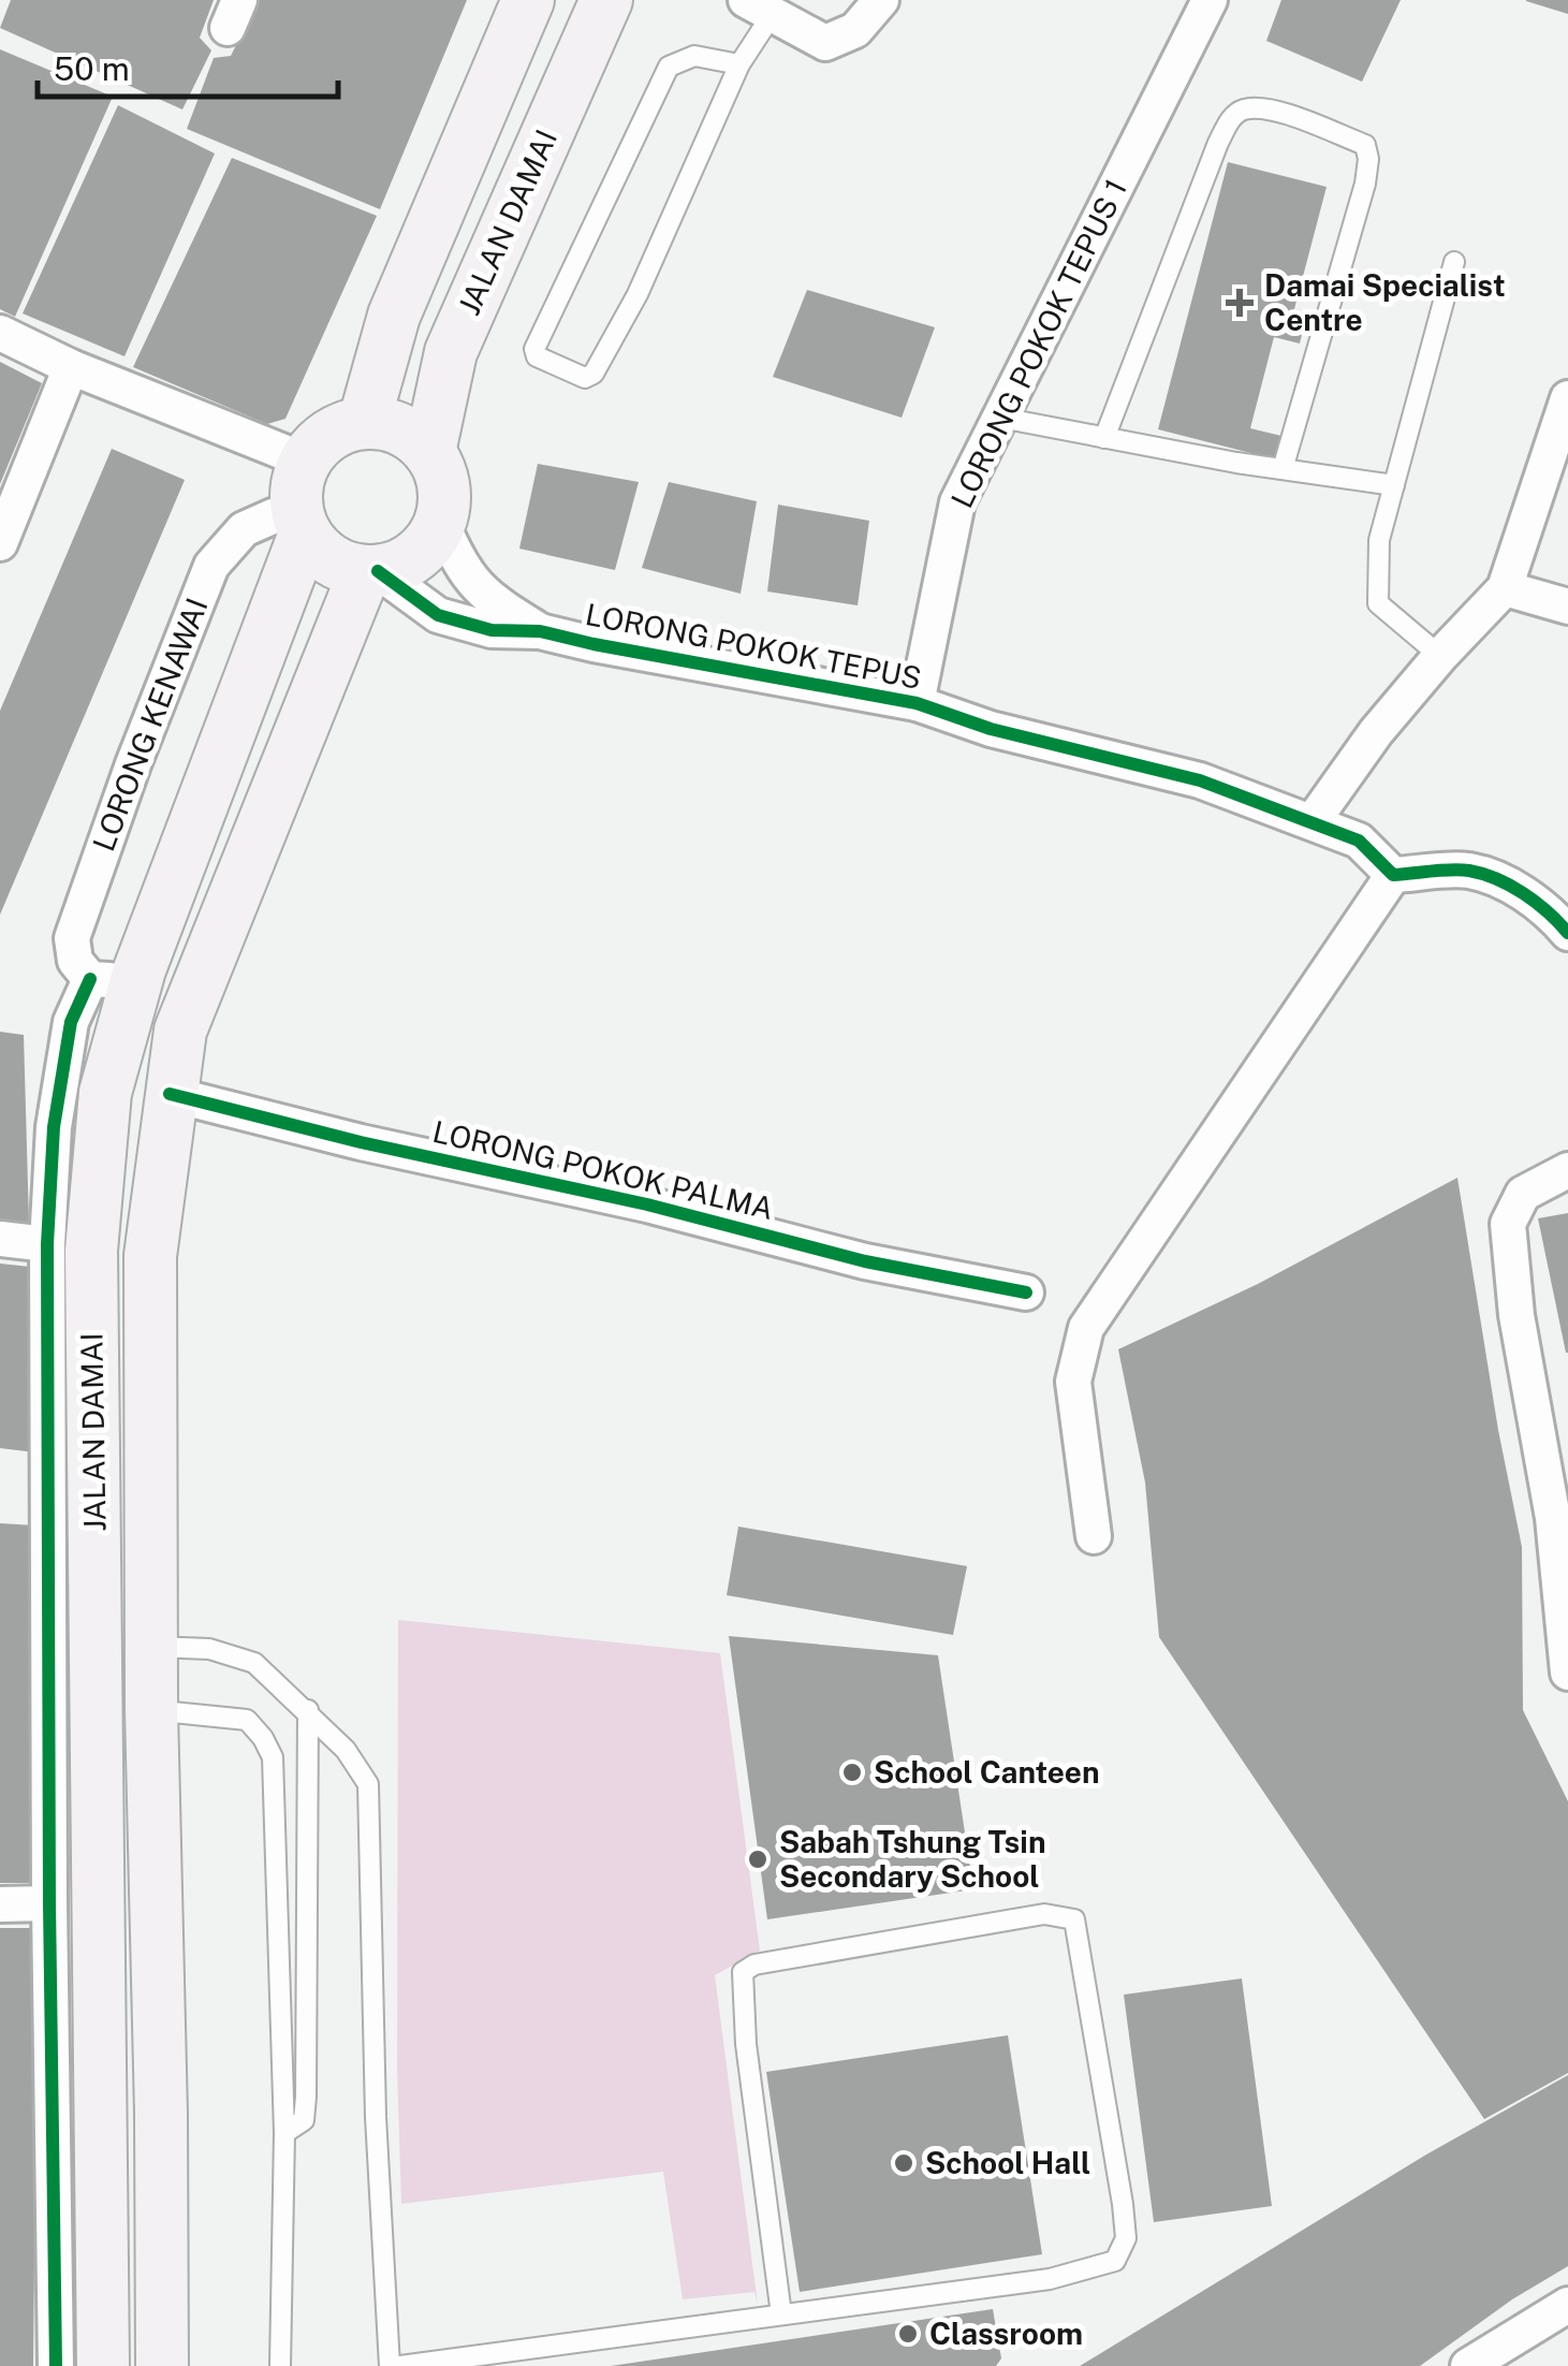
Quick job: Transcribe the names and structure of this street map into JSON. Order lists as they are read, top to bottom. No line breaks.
{"streets":{"main road":["JALAN DAMAI"],"street":["LORONG POKOK TEPUS 1","LORONG POKOK TEPUS","LORONG KENAWAI","LORONG POKOK PALMA"]},"crossings":[["JALAN DAMAI","LORONG POKOK TEPUS"],["JALAN DAMAI","LORONG KENAWAI"],["JALAN DAMAI","LORONG POKOK PALMA"],["LORONG POKOK TEPUS 1","LORONG POKOK TEPUS"],["LORONG POKOK TEPUS","LORONG KENAWAI"]],"places":{"health":["Damai Specialist Centre"],"other":["School Canteen","Sabah Tshung Tsin Secondary School","School Hall","Classroom"]},"scale_bar":"50 m"}
